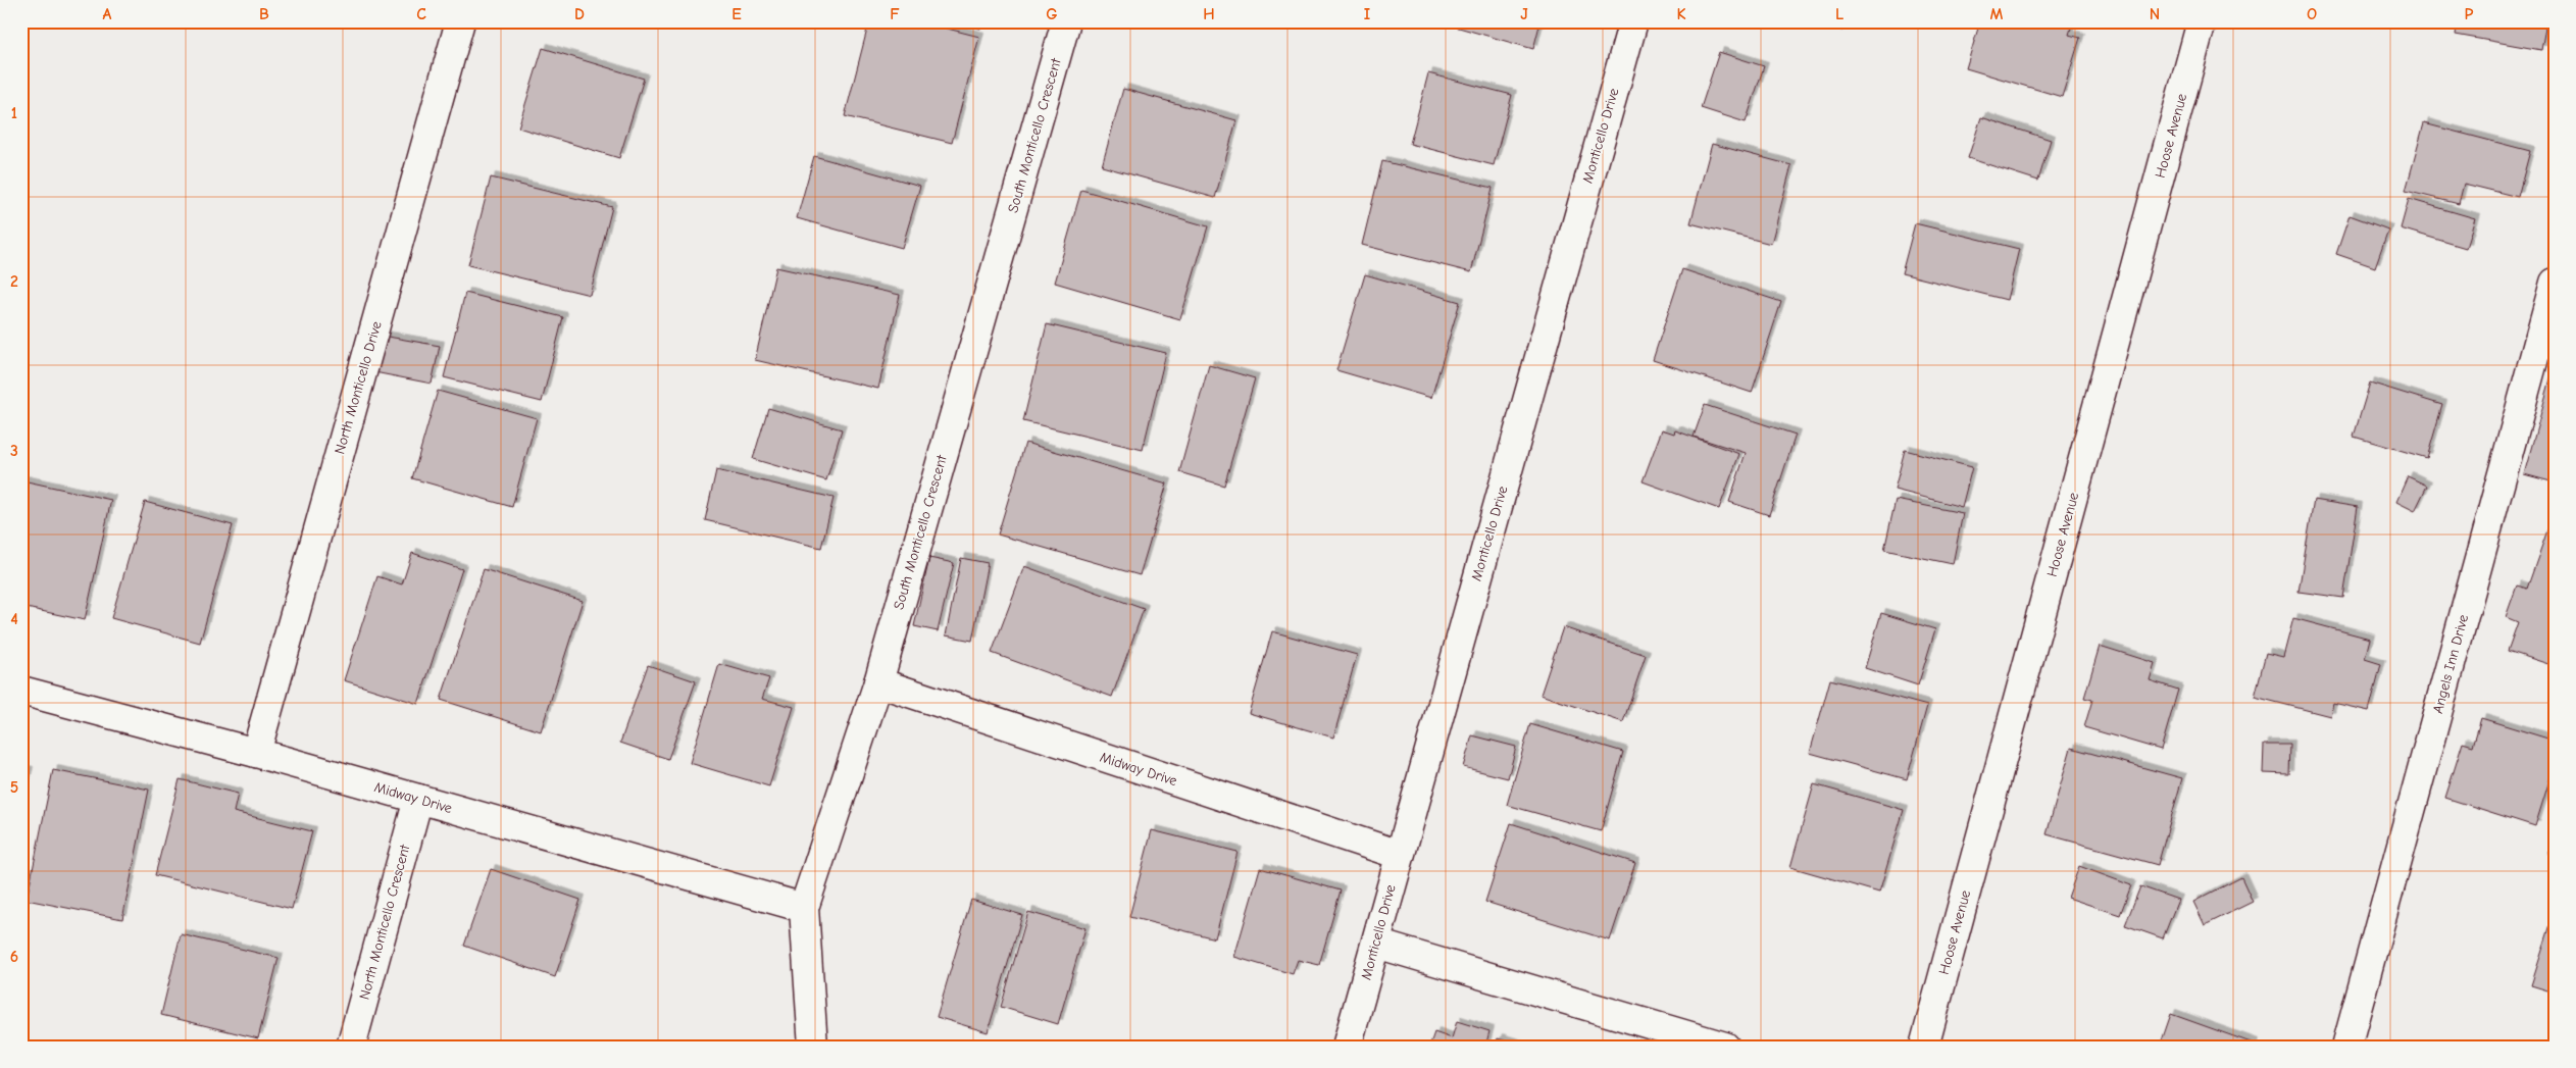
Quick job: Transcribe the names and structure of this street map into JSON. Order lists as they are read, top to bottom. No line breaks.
{"streets":{"street":["South Monticello Crescent","Monticello Drive","Hoose Avenue","North Monticello Drive","Angels Inn Drive","Midway Drive","North Monticello Crescent"]},"crossings":[["South Monticello Crescent","Midway Drive"],["Monticello Drive","Midway Drive"],["North Monticello Drive","Midway Drive"],["Midway Drive","North Monticello Crescent"]],"grid":{"columns":["A","B","C","D","E","F","G","H","I","J","K","L","M","N","O","P"],"rows":["1","2","3","4","5","6"]}}
